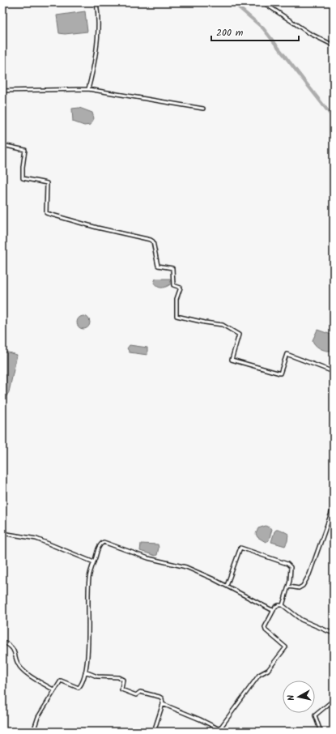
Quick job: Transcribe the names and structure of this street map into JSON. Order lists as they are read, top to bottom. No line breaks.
{"scale_bar":"200 m","north":"left"}
